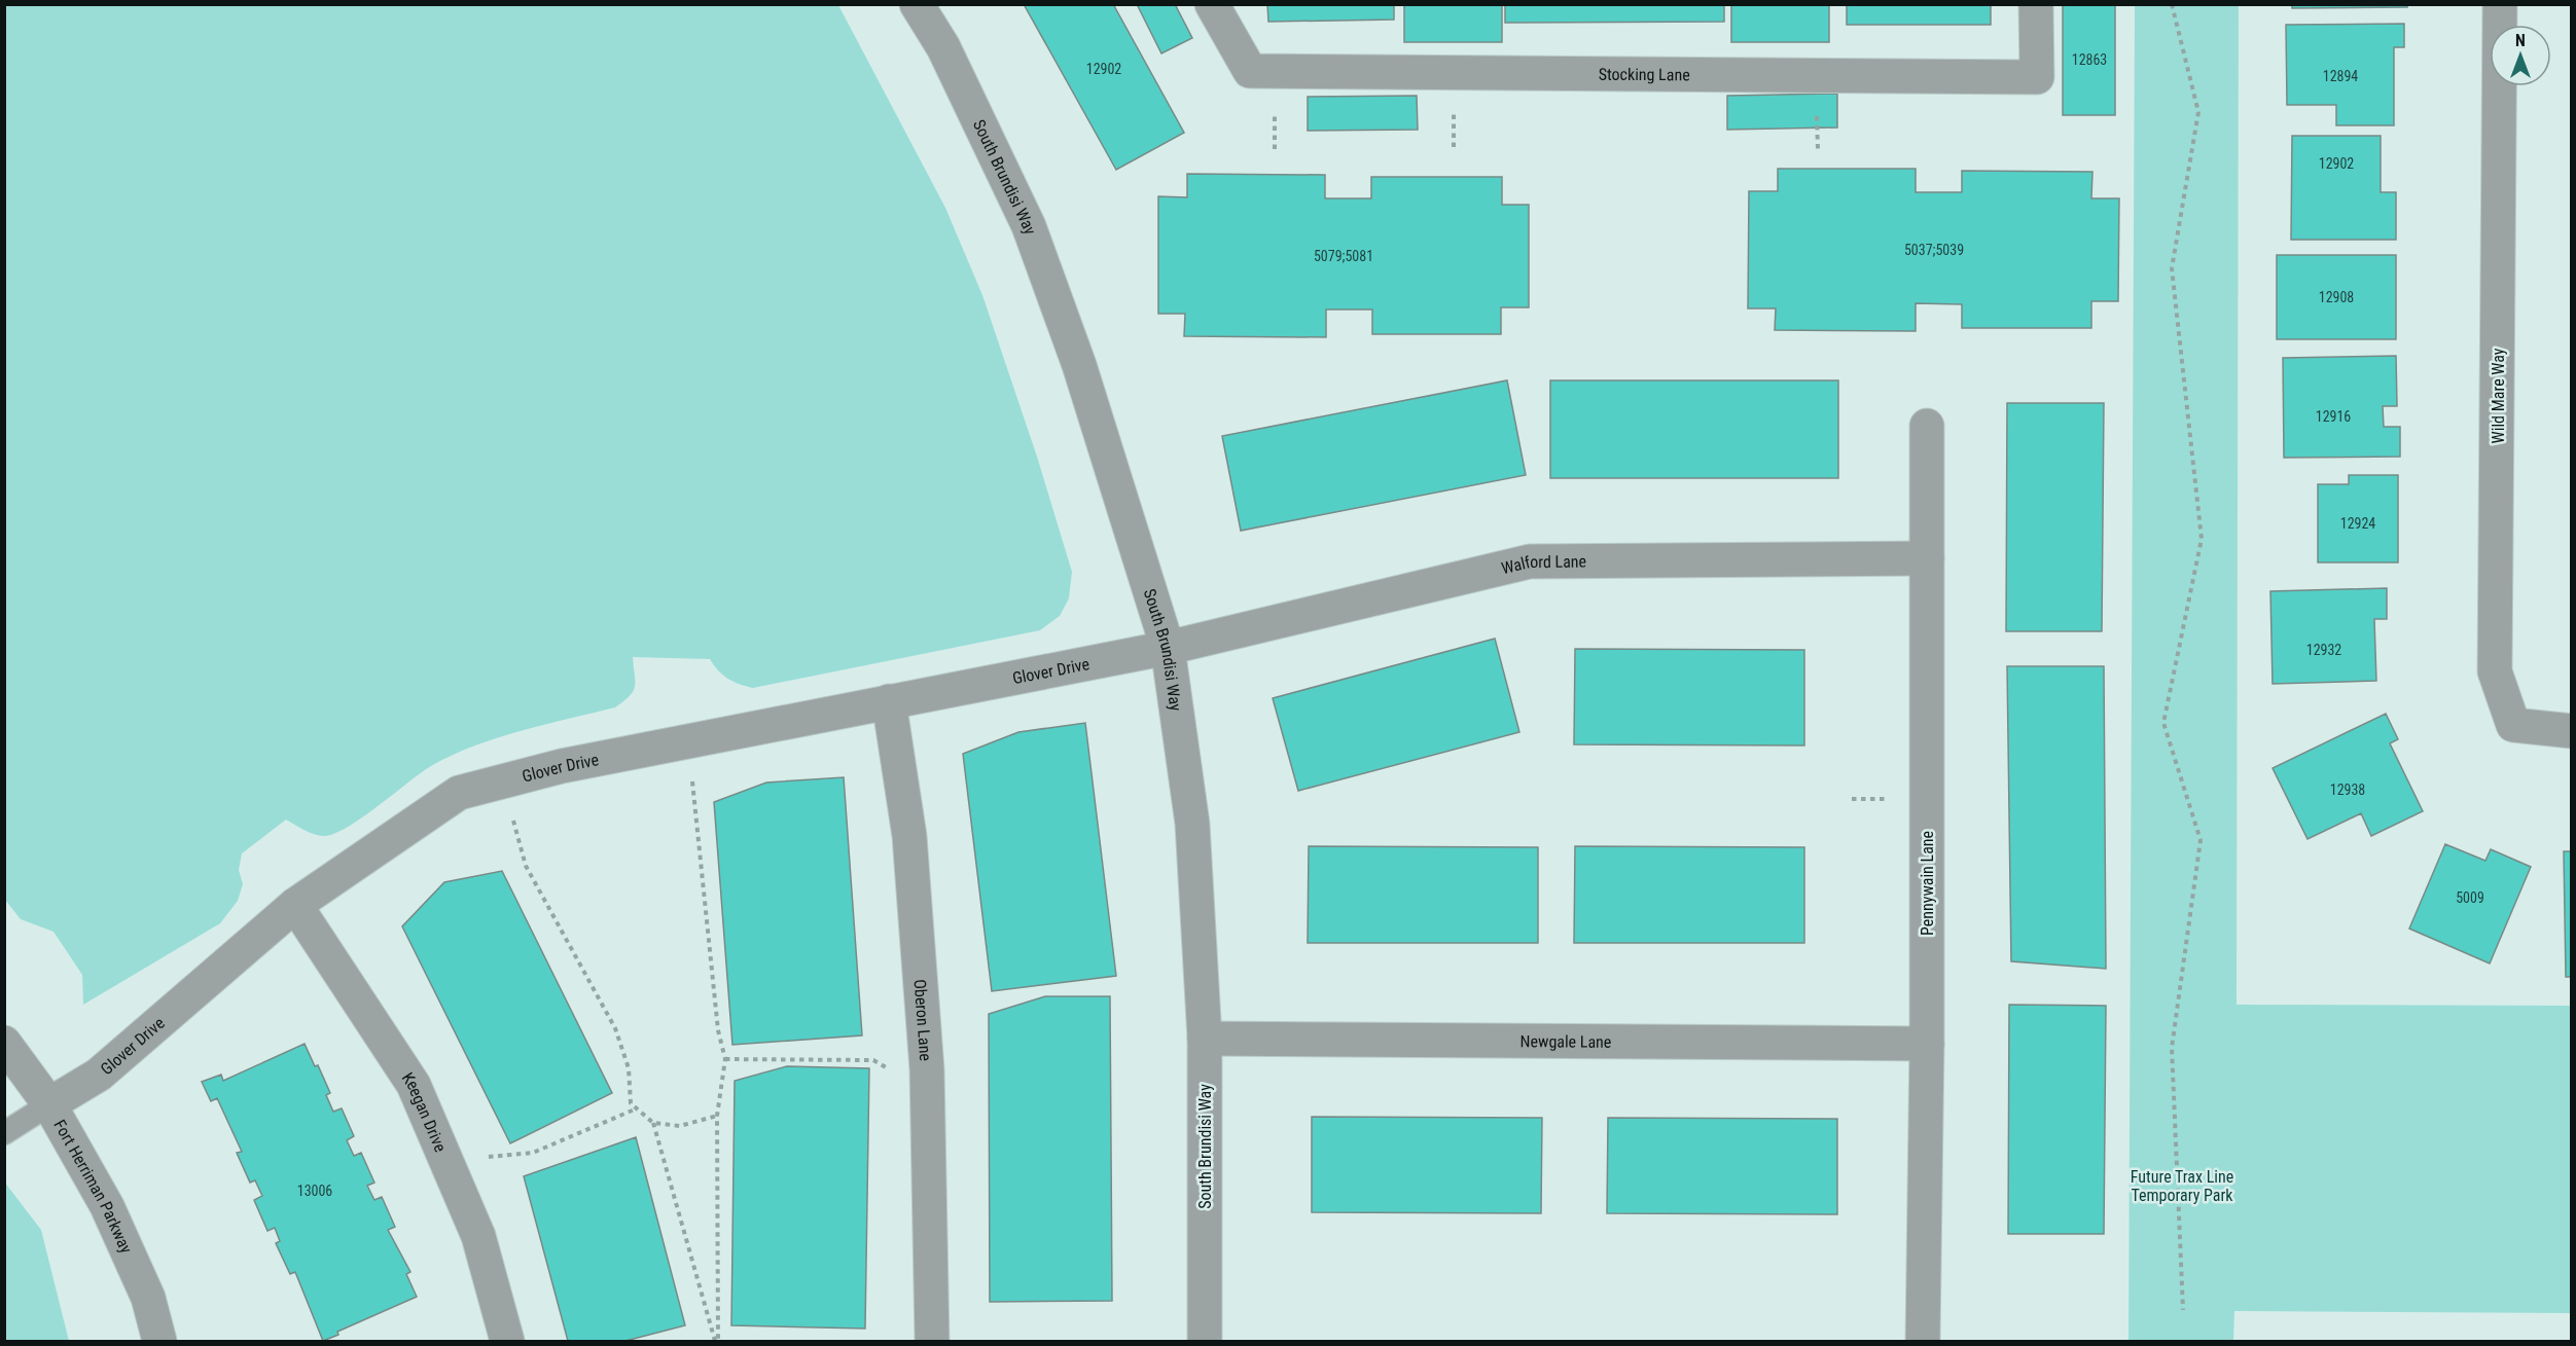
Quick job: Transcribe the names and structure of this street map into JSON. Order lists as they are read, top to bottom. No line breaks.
{"streets":{"street":["Stocking Lane","South Brundisi Way","Wild Mare Way","Walford Lane","Glover Drive","Pennywain Lane","Oberon Lane","Newgale Lane","Keegan Drive","Fort Herriman Parkway"]},"crossings":[["South Brundisi Way","Walford Lane"],["South Brundisi Way","Glover Drive"],["South Brundisi Way","Newgale Lane"],["Walford Lane","Glover Drive"],["Walford Lane","Pennywain Lane"],["Glover Drive","Oberon Lane"],["Glover Drive","Keegan Drive"],["Glover Drive","Fort Herriman Parkway"],["Pennywain Lane","Newgale Lane"]],"parks":["Future Trax Line Temporary Park"],"house_numbers":["12863","12902","12894","12902","5037;5039","5079;5081","12908","12916","12924","12932","12938","5009","13006"],"north":"top"}
